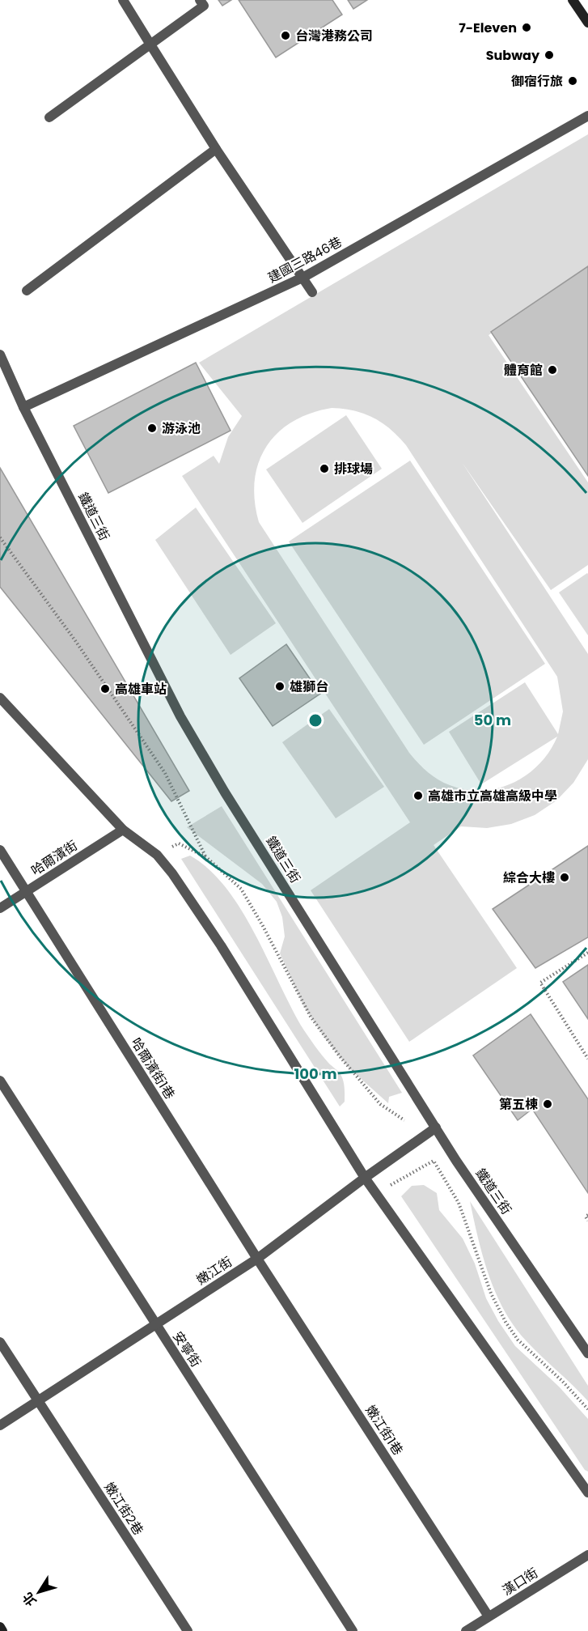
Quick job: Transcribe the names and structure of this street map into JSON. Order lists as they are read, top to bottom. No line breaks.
{"streets":{"street":["建國三路46巷","鐵道三街","哈爾濱街","哈爾濱街1巷","嫩江街","安寧街","嫩江街1巷","嫩江街2巷","漢口街"]},"crossings":[["建國三路46巷","鐵道三街"],["鐵道三街","嫩江街"],["哈爾濱街","哈爾濱街1巷"],["哈爾濱街1巷","嫩江街"],["哈爾濱街1巷","嫩江街1巷"],["嫩江街","安寧街"],["嫩江街","嫩江街1巷"],["嫩江街","嫩江街2巷"],["嫩江街1巷","漢口街"]],"places":["7-Eleven","台灣港務公司","Subway","御宿行旅","體育館","游泳池","排球場","雄獅台","高雄車站","高雄市立高雄高級中學","綜合大樓","第五棟"],"north":"bottom left","rings":["50 m","100 m"]}
